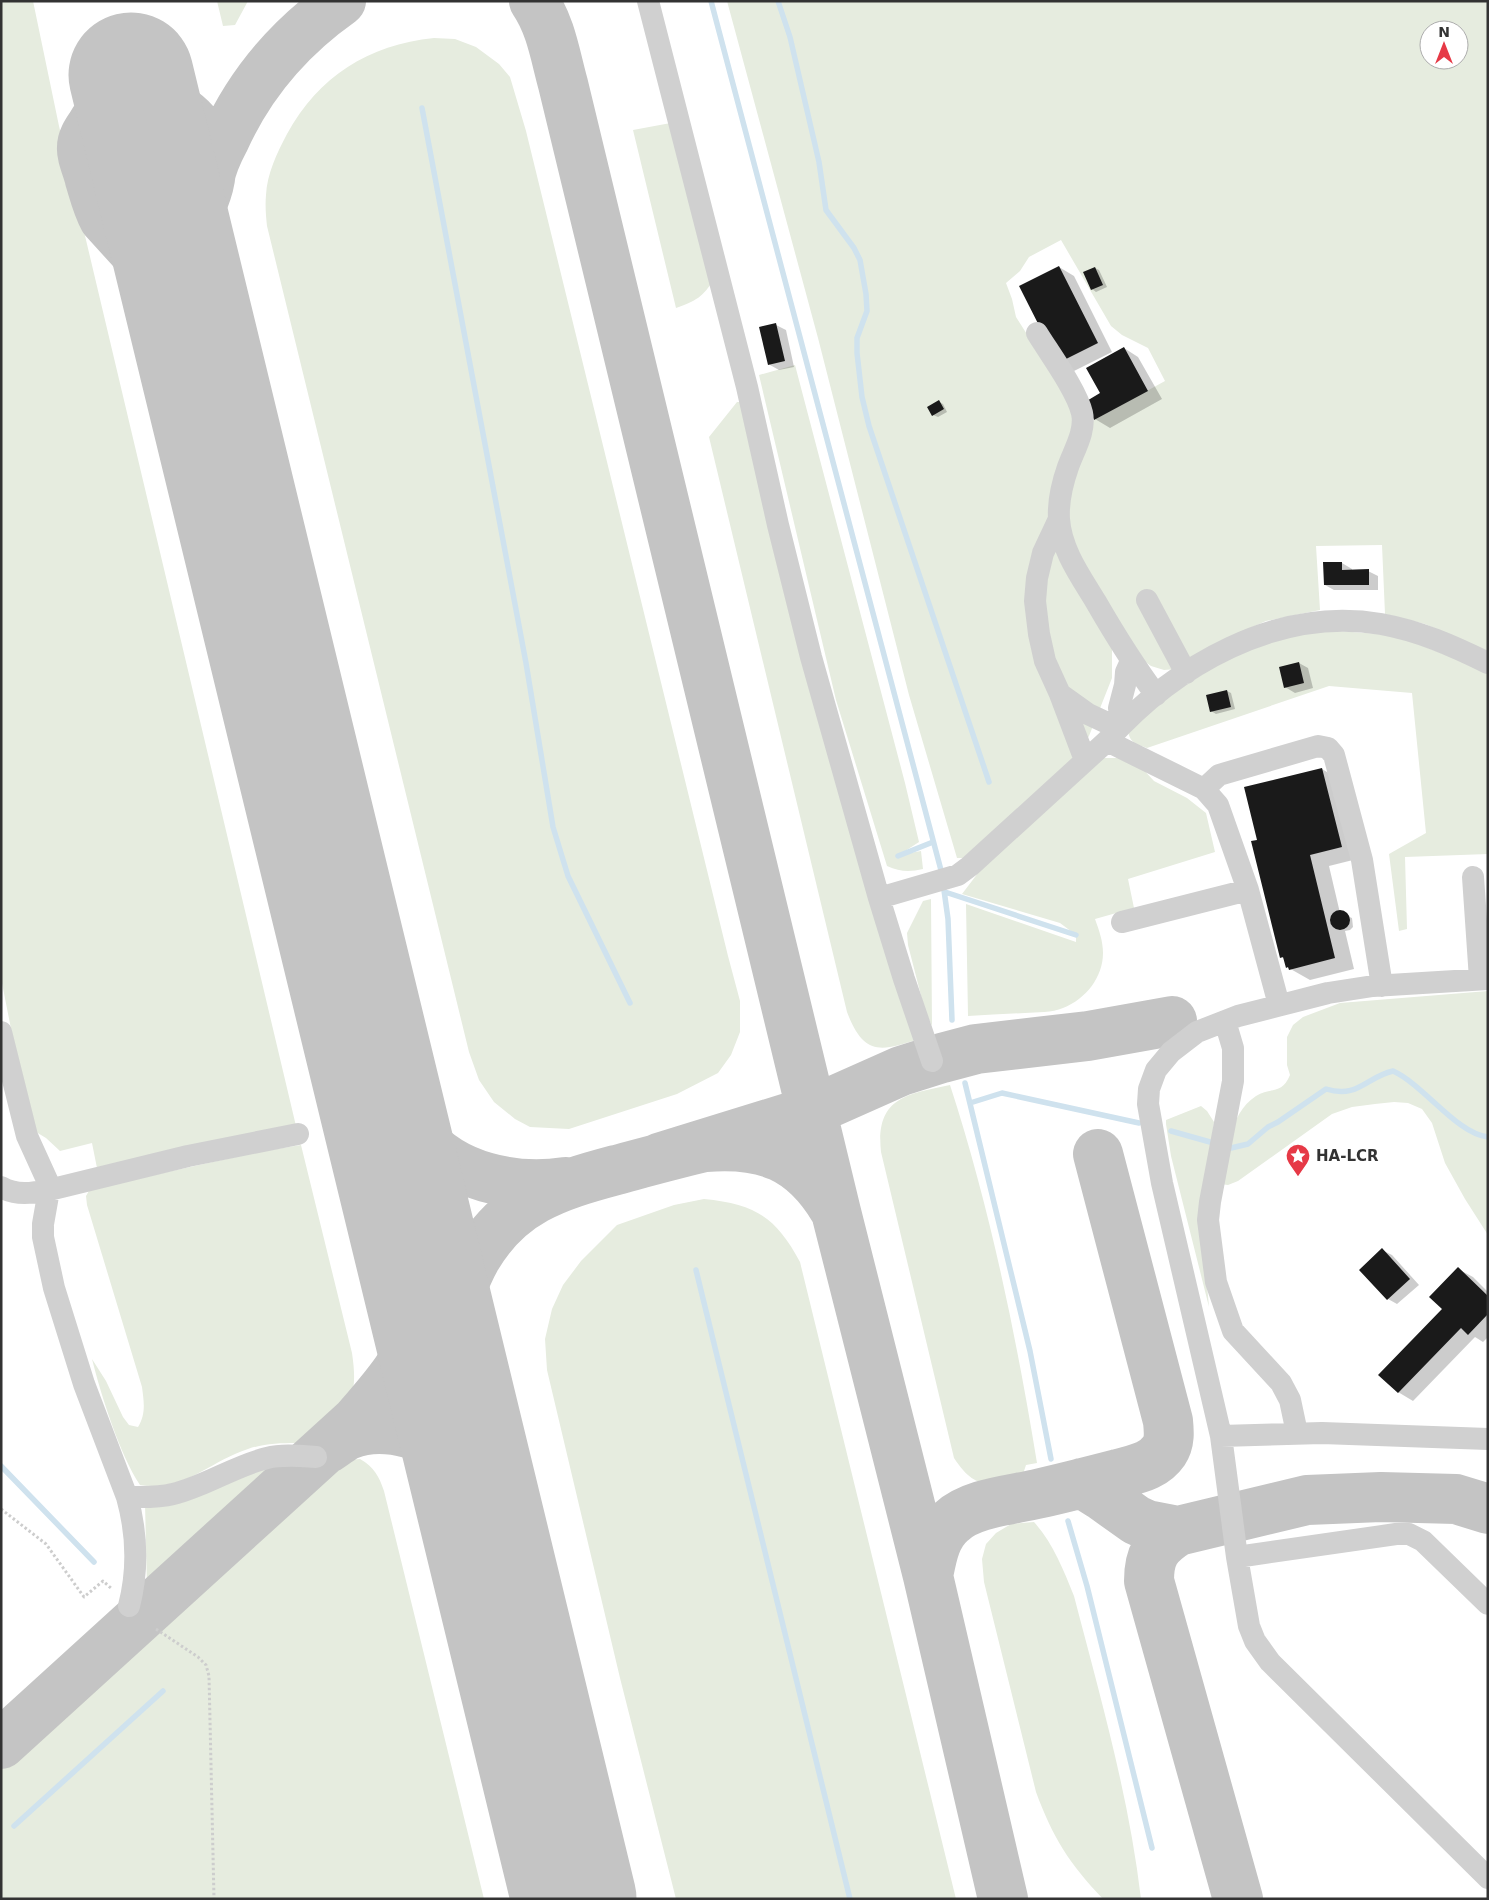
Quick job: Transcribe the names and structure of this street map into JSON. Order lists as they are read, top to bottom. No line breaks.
{"places":{"place":["HA-LCR"]},"north":"top"}
